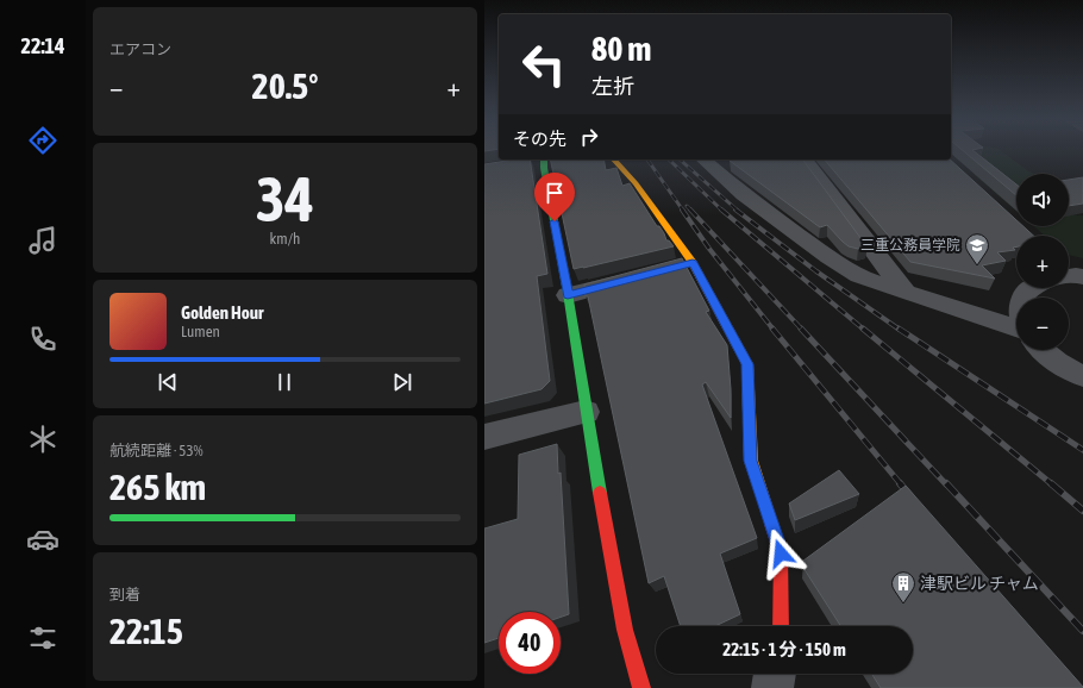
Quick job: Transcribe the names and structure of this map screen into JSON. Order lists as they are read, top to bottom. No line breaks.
{"places":{"school or university":["三重公務員学院"],"building":["津駅ビル チャム"]},"page":{"tabs":"22:14","tile":["エアコン",["34","km/h"],["航続距離 · 53%","265 km"],["到着","22:15"]],"turn":["80 m","左折"],"heat":["−","20.5°","+"],"then":"その先","map_buttons":["+","−"],"song":["Golden Hour","Lumen"],"limit":"40","trip":"22:15 · 1 分 · 150 m"}}
